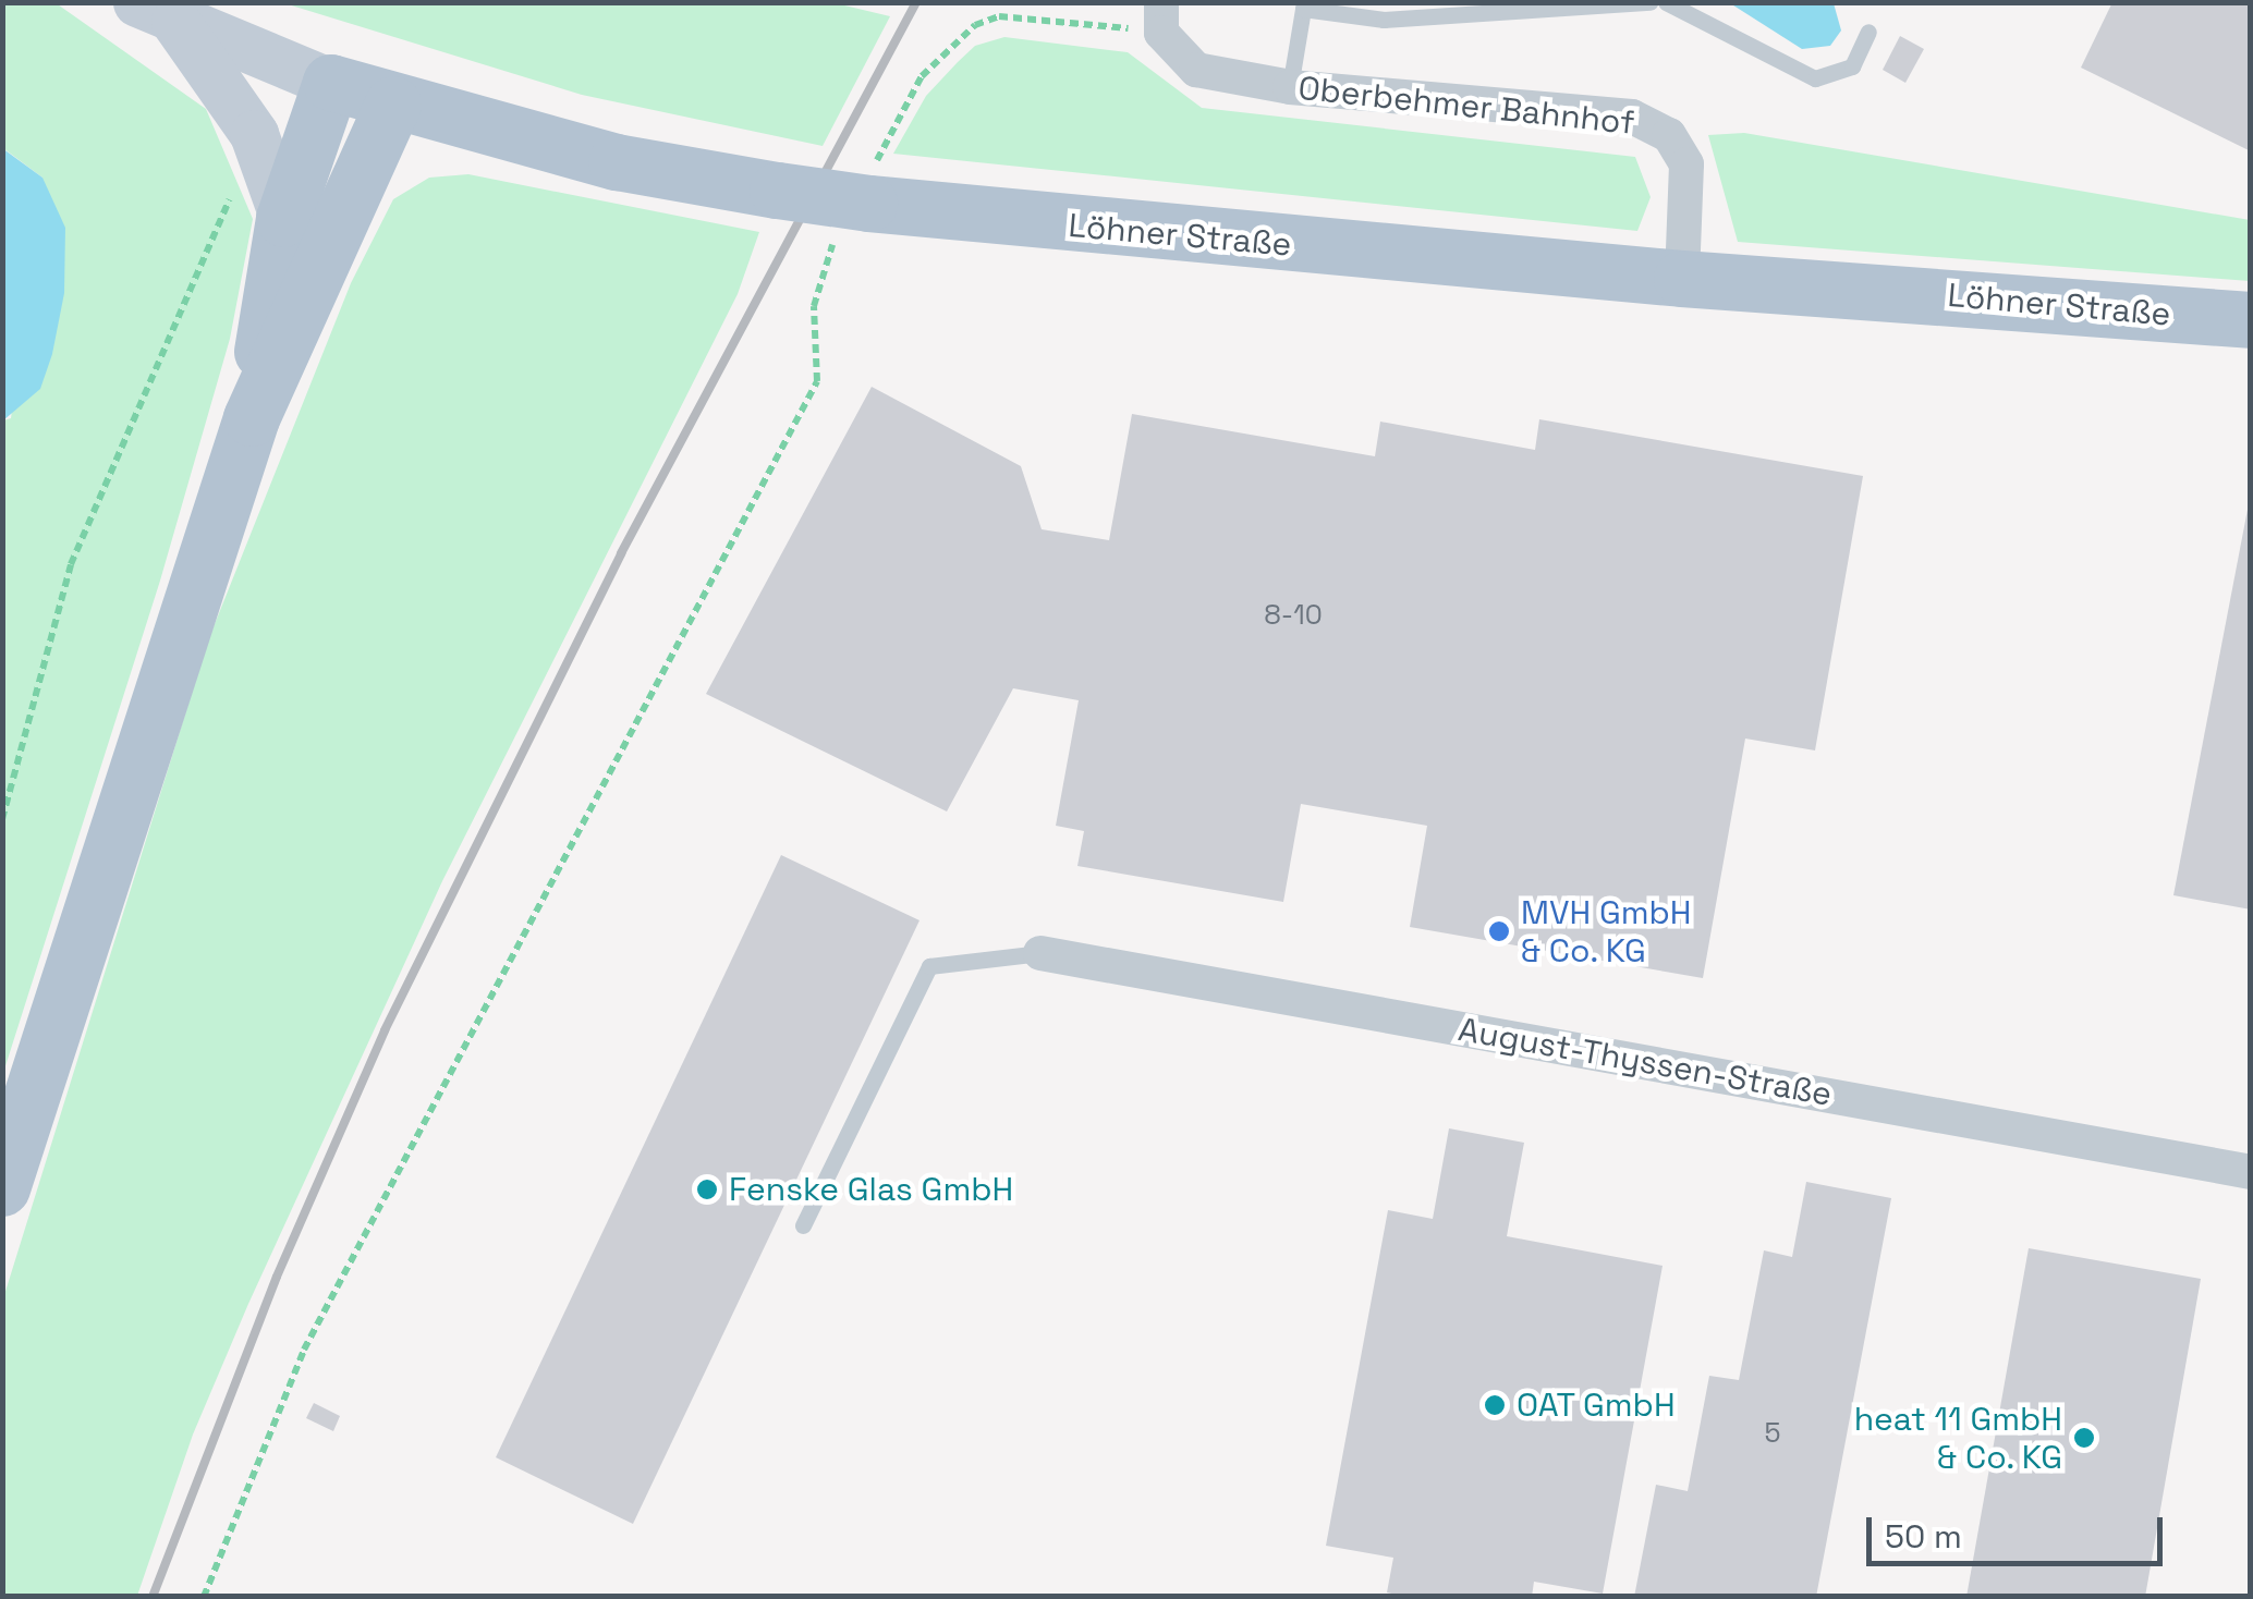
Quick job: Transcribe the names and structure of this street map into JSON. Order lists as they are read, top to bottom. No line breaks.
{"streets":{"main road":["Löhner Straße"],"street":["Oberbehmer Bahnhof","August-Thyssen-Straße"]},"crossings":[["Oberbehmer Bahnhof","Löhner Straße"]],"places":["MVH GmbH & Co. KG","Fenske Glas GmbH","OAT GmbH","heat 11 GmbH & Co. KG"],"house_numbers":["8-10","5"],"scale_bar":"50 m"}
